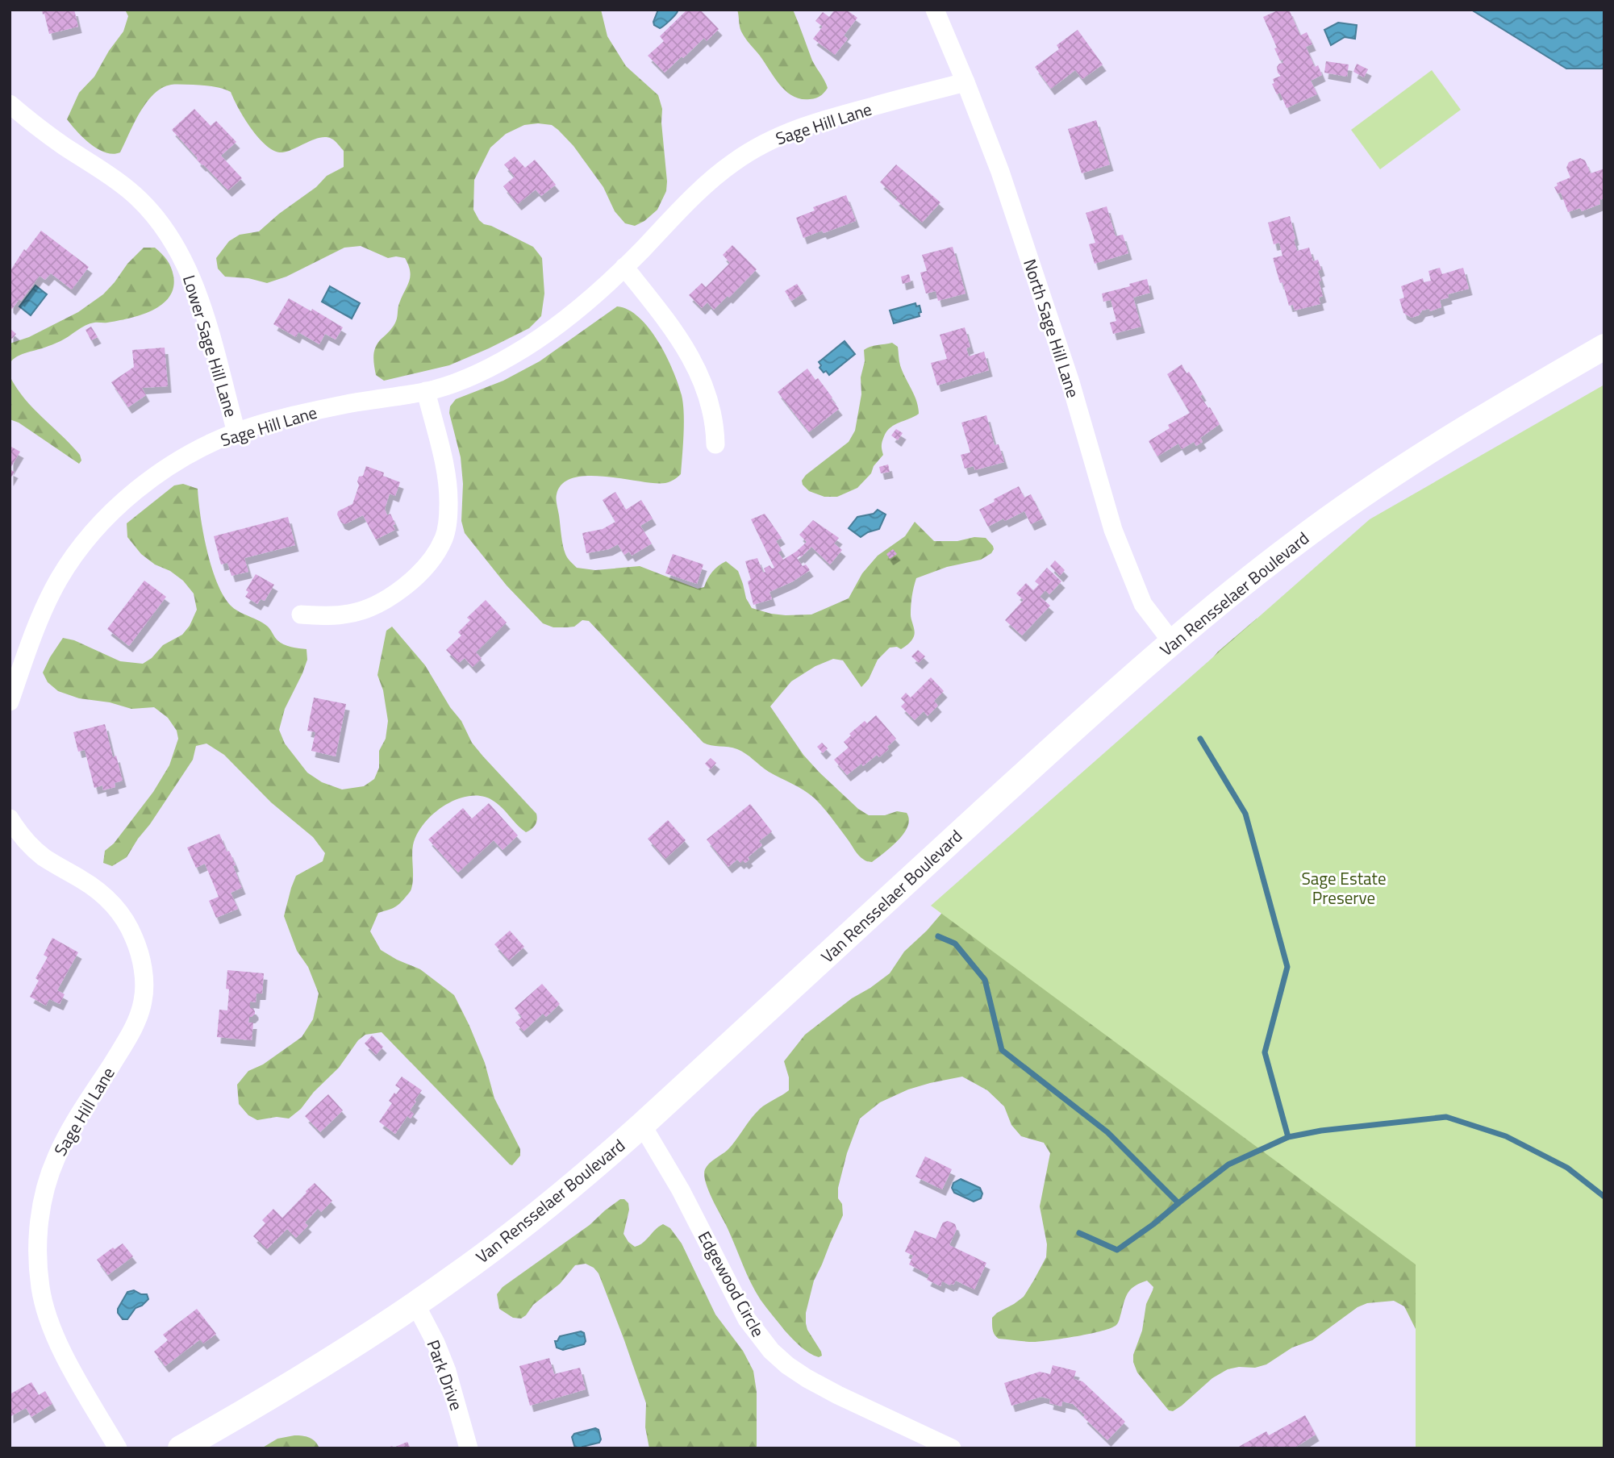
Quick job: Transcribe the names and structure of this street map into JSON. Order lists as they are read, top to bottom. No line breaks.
{"streets":{"main road":["Van Rensselaer Boulevard"],"street":["Sage Hill Lane","North Sage Hill Lane","Lower Sage Hill Lane","Edgewood Circle","Park Drive"]},"crossings":[["Sage Hill Lane","North Sage Hill Lane"],["Sage Hill Lane","Lower Sage Hill Lane"],["North Sage Hill Lane","Van Rensselaer Boulevard"],["Van Rensselaer Boulevard","Edgewood Circle"],["Van Rensselaer Boulevard","Park Drive"]],"parks":["Sage Estate Preserve"]}
